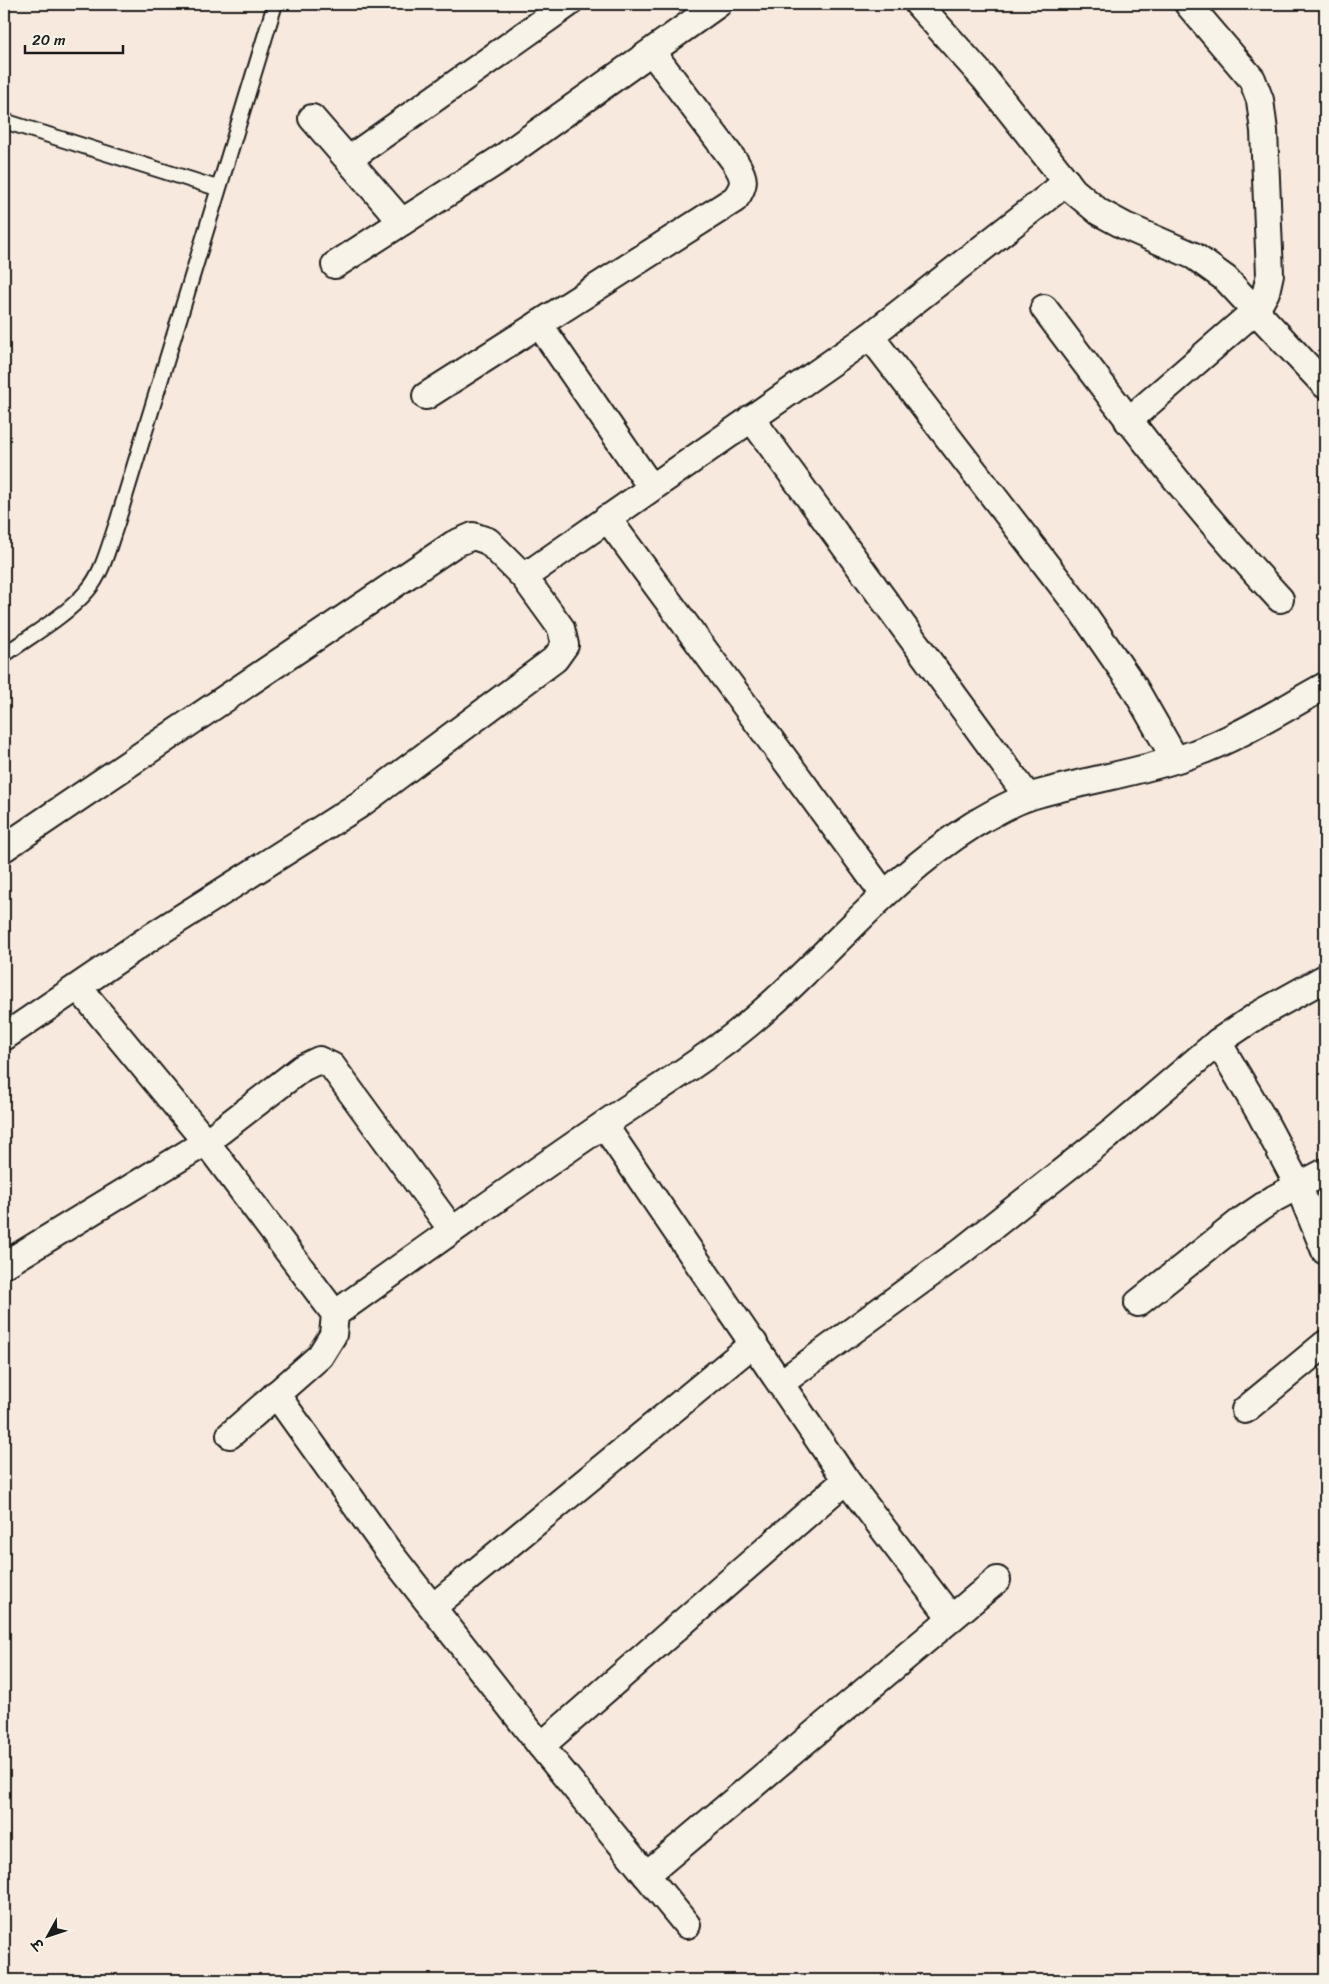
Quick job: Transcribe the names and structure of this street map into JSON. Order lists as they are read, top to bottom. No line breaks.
{"scale_bar":"20 m","north":"bottom left"}
